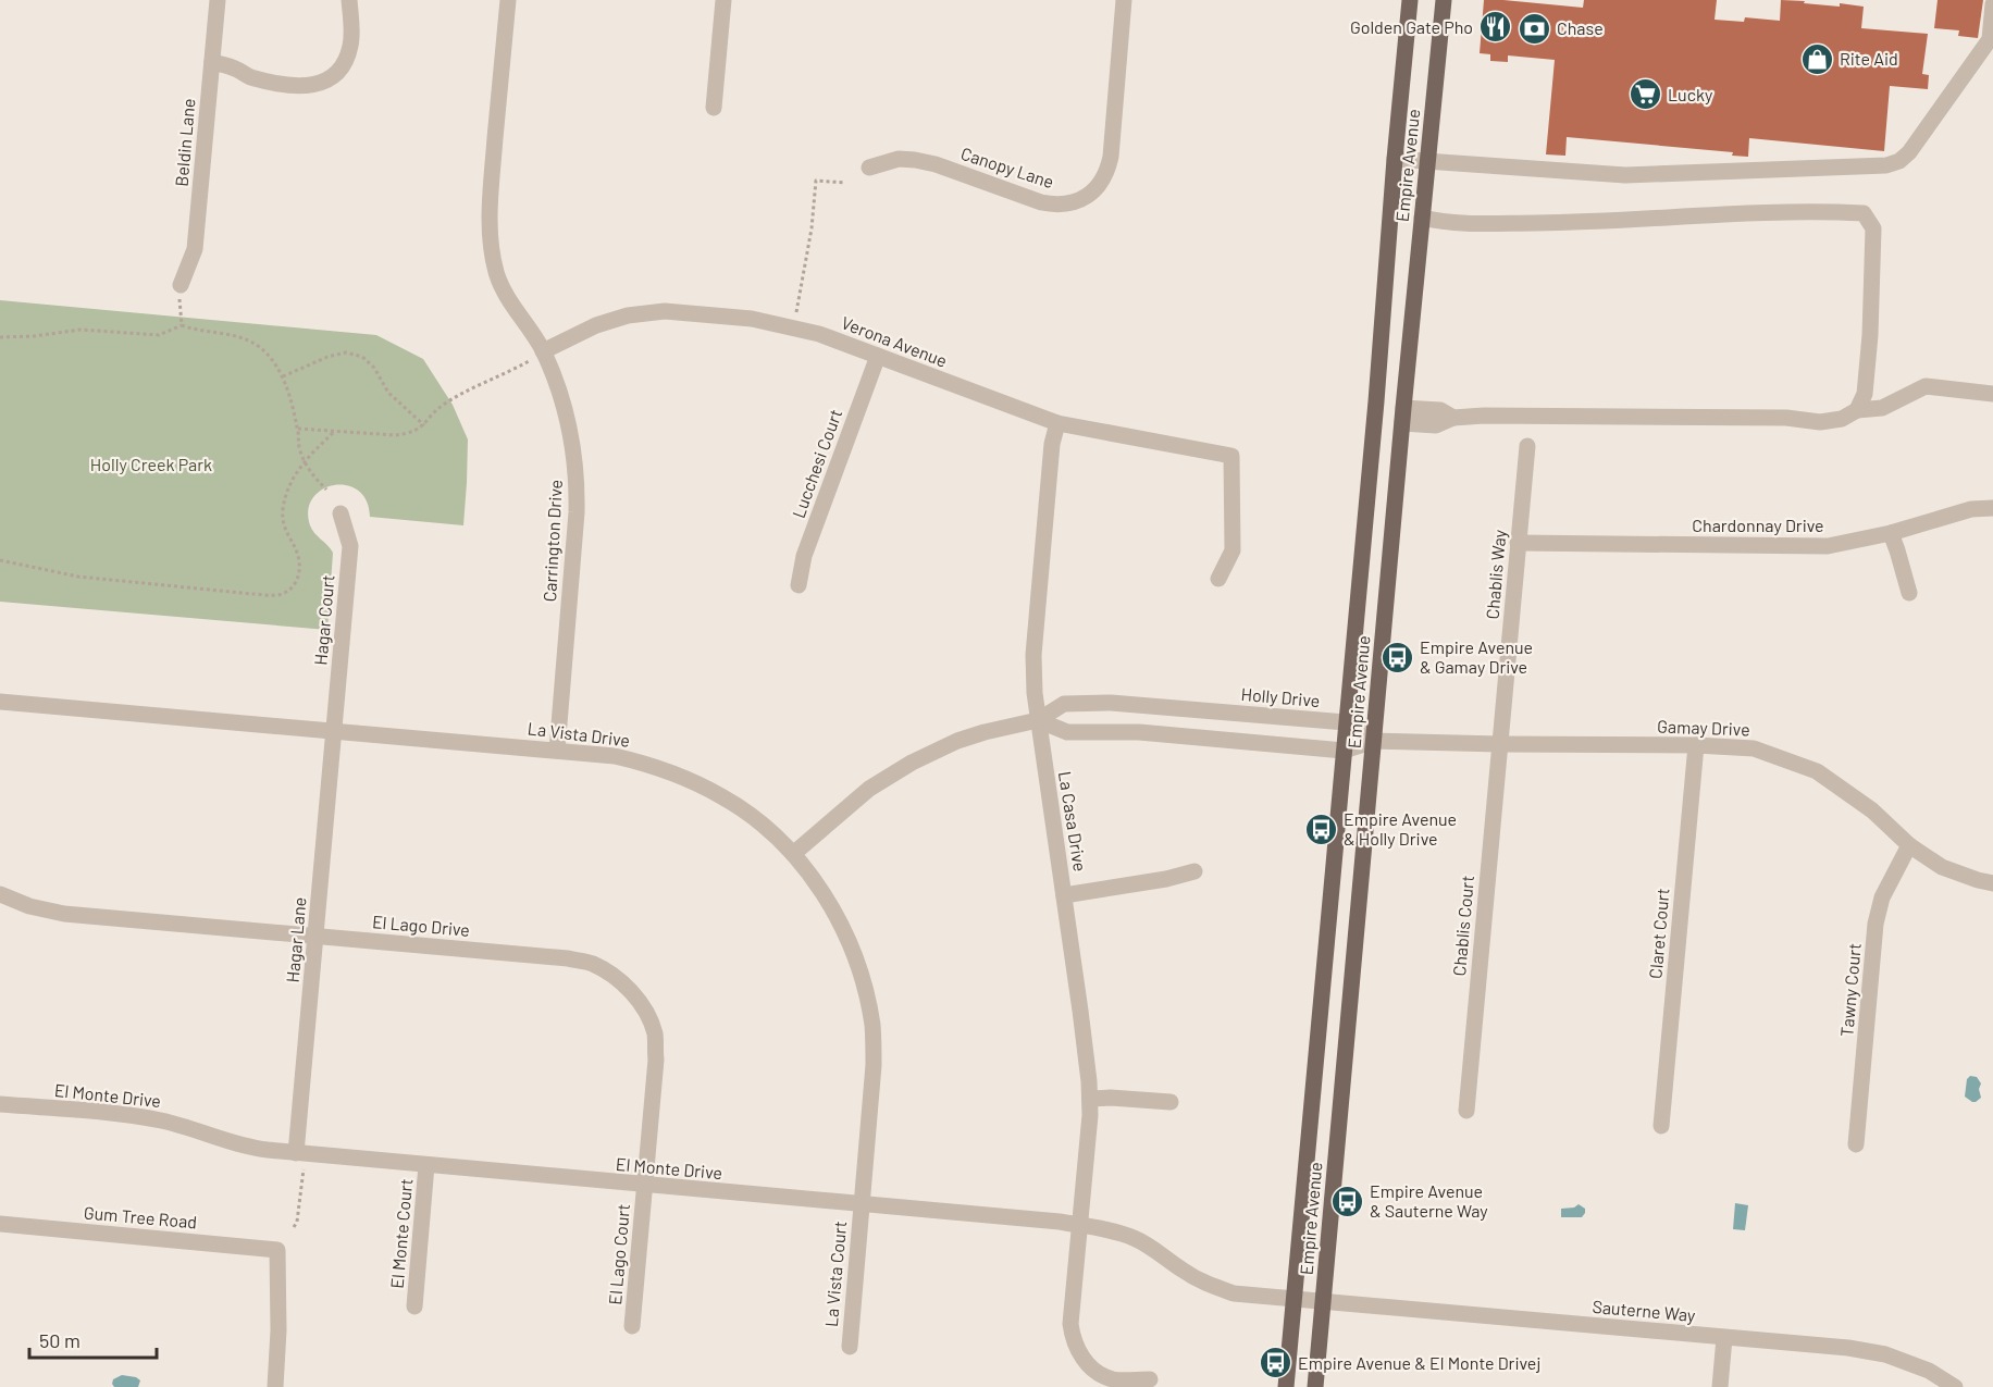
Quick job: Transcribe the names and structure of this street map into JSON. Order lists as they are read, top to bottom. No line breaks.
{"streets":{"main road":["Empire Avenue"],"street":["Beldin Lane","Canopy Lane","Verona Avenue","Lucchesi Court","Chardonnay Drive","Carrington Drive","Chablis Way","Hagar Court","Holly Drive","Gamay Drive","La Vista Drive","La Casa Drive","El Lago Drive","Chablis Court","Claret Court","Hagar Lane","Tawny Court","El Monte Drive","Gum Tree Road","El Monte Court","El Lago Court","La Vista Court","Sauterne Way"]},"crossings":[["Empire Avenue","Holly Drive"],["Empire Avenue","Gamay Drive"],["Empire Avenue","El Monte Drive"],["Empire Avenue","Sauterne Way"],["Verona Avenue","Lucchesi Court"],["Verona Avenue","Carrington Drive"],["Verona Avenue","La Casa Drive"],["Chardonnay Drive","Chablis Way"],["Carrington Drive","La Vista Drive"],["Chablis Way","Gamay Drive"],["Chablis Way","Chablis Court"],["Hagar Court","La Vista Drive"],["Hagar Court","Hagar Lane"],["Holly Drive","Gamay Drive"],["Holly Drive","La Vista Drive"],["Holly Drive","La Casa Drive"],["Gamay Drive","Chablis Court"],["Gamay Drive","Claret Court"],["Gamay Drive","Tawny Court"],["La Vista Drive","Hagar Lane"],["La Vista Drive","El Monte Drive"],["La Vista Drive","La Vista Court"],["La Casa Drive","El Monte Drive"],["El Lago Drive","Hagar Lane"],["El Lago Drive","El Monte Drive"],["El Lago Drive","El Lago Court"],["Hagar Lane","El Monte Drive"],["El Monte Drive","El Monte Court"],["El Monte Drive","El Lago Court"],["El Monte Drive","La Vista Court"],["El Monte Drive","Sauterne Way"]],"parks":["Holly Creek Park"],"places":{"restaurant":["Golden Gate Pho"],"bank":["Chase"],"shop":["Rite Aid"],"supermarket":["Lucky"],"bus stop":["Empire Avenue & Gamay Drive","Empire Avenue & Holly Drive","Empire Avenue & Sauterne Way","Empire Avenue & El Monte Drivej"]},"scale_bar":"50 m"}
